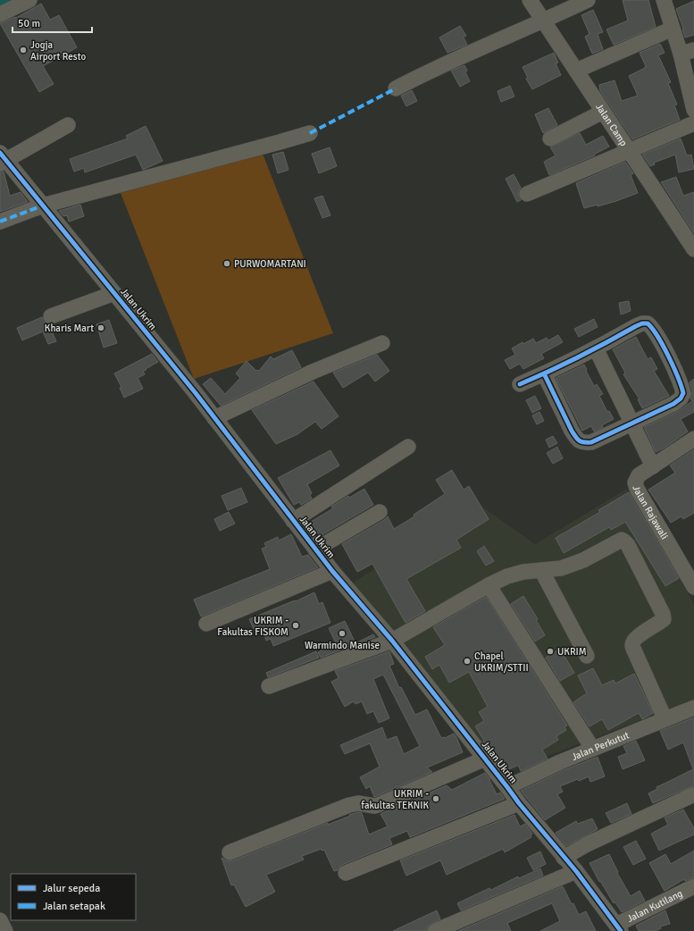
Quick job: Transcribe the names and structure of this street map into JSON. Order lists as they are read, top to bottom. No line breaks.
{"streets":{"street":["Jalan Camp","Jalan Ukrim","Jalan Rajawali","Jalan Perkutut","Jalan Kutilang"]},"crossings":[["Jalan Ukrim","Jalan Perkutut"],["Jalan Ukrim","Jalan Kutilang"]],"places":["Jogja Airport Resto","PURWOMARTANI","Kharis Mart","UKRIM - Fakultas FISKOM","Warmindo Manise","UKRIM","Chapel UKRIM/STTII","UKRIM - fakultas TEKNIK"],"legend":["Jalur sepeda","Jalan setapak"],"scale_bar":"50 m"}
